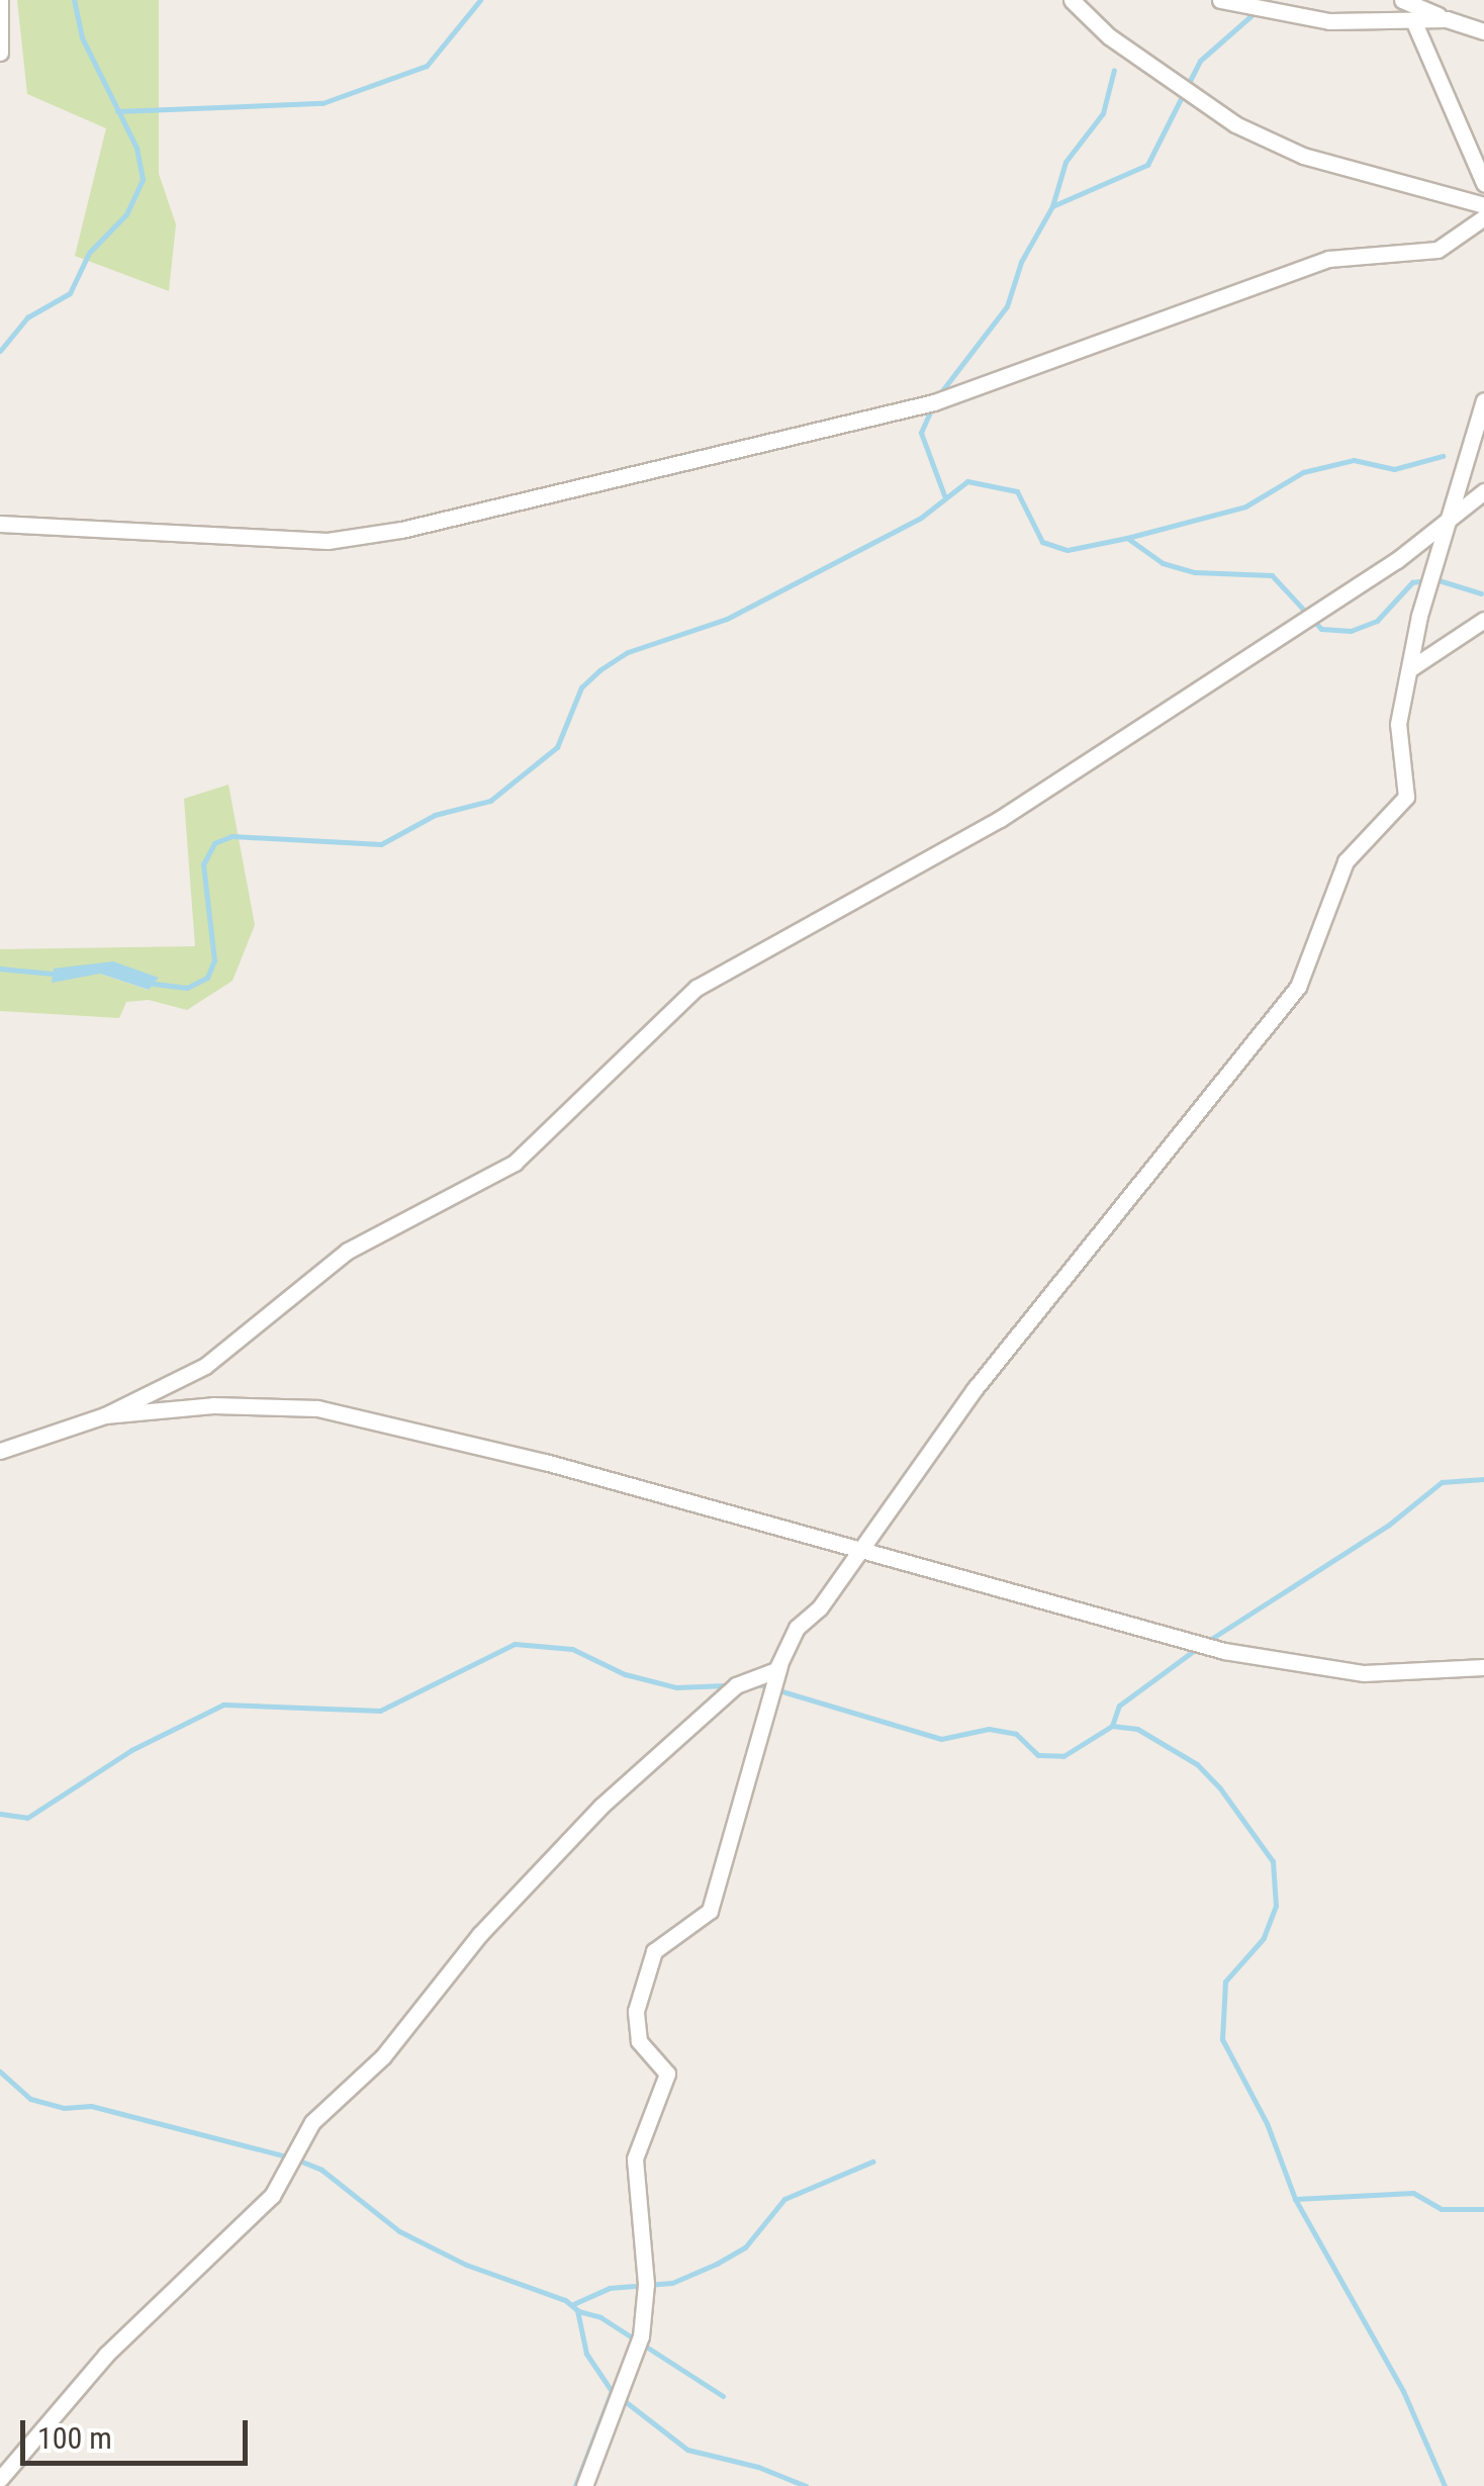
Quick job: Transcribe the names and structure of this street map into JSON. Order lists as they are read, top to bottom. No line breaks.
{"scale_bar":"100 m"}
